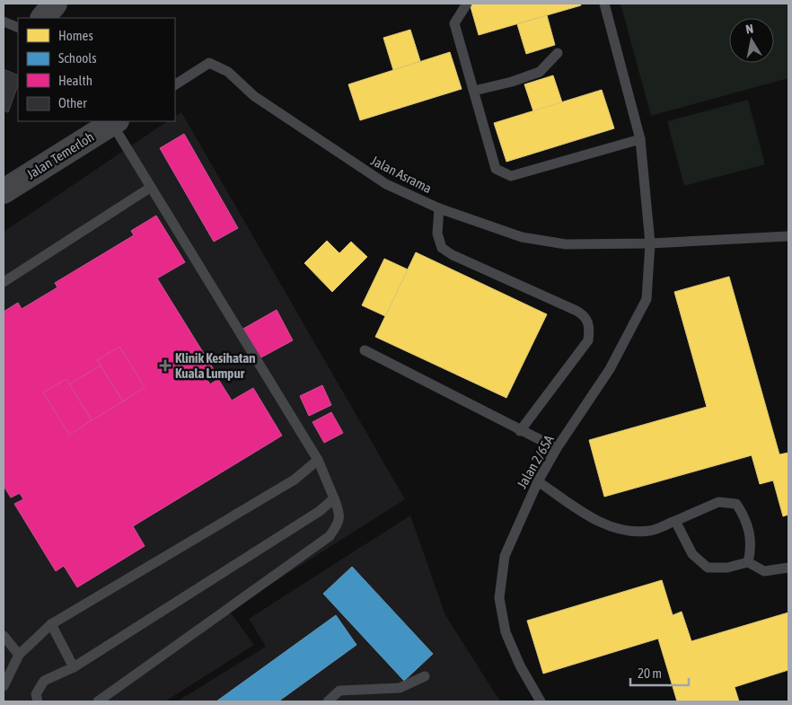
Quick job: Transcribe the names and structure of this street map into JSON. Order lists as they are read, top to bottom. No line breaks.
{"streets":{"street":["Jalan Temerloh"],"lane":["Jalan Asrama","Jalan 2/65A"]},"crossings":[["Jalan Asrama","Jalan 2/65A"]],"places":{"health":["Klinik Kesihatan Kuala Lumpur"]},"legend":["Homes","Schools","Health","Other"],"scale_bar":"20 m","north":"top"}
